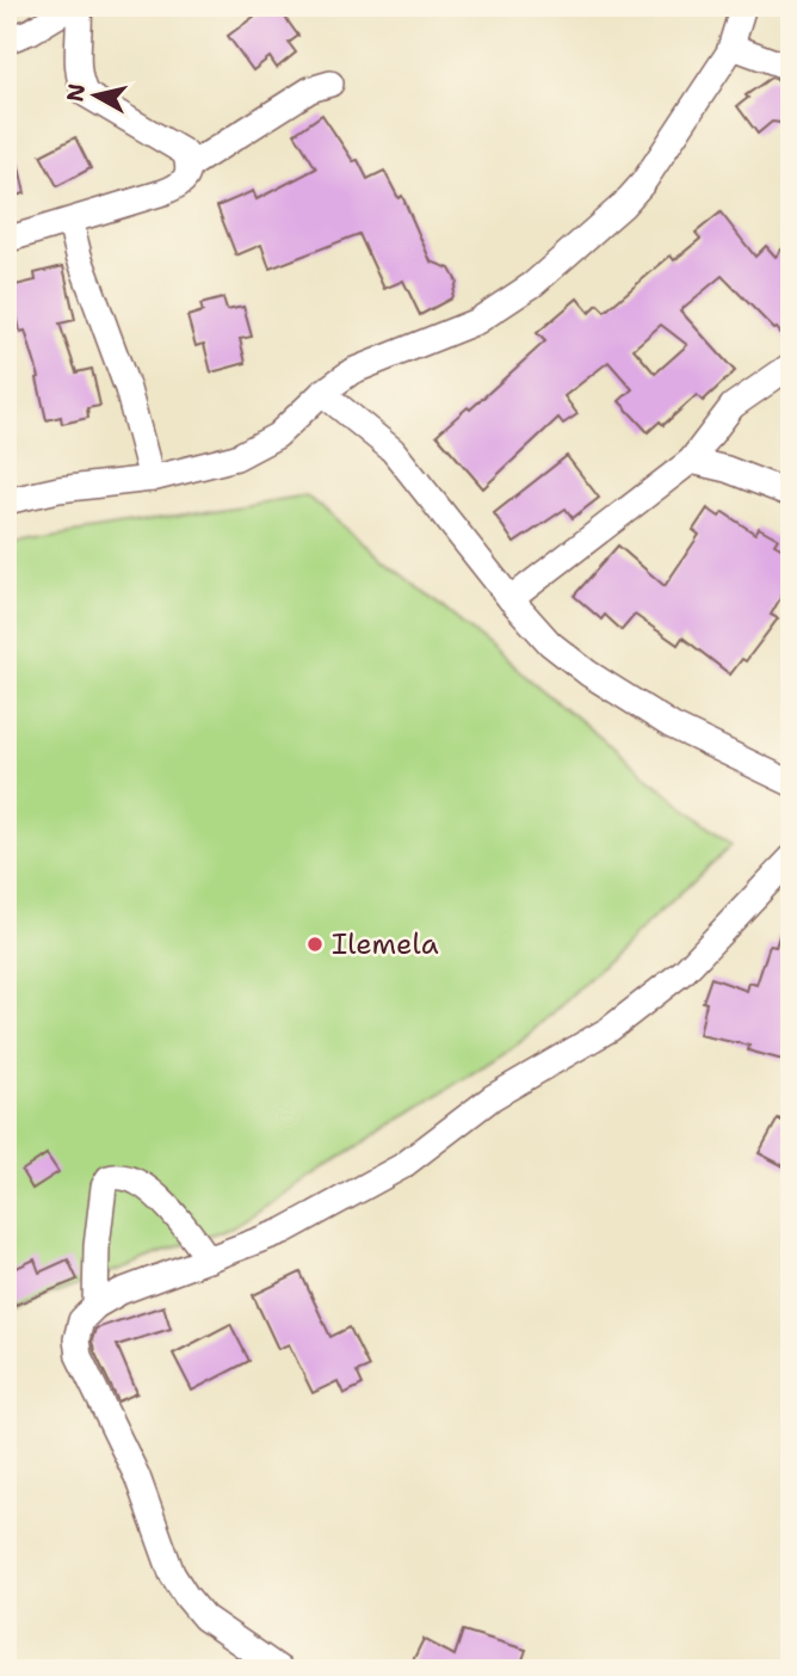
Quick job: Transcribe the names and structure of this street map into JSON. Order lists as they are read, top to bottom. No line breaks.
{"places":["Ilemela"],"north":"left"}
